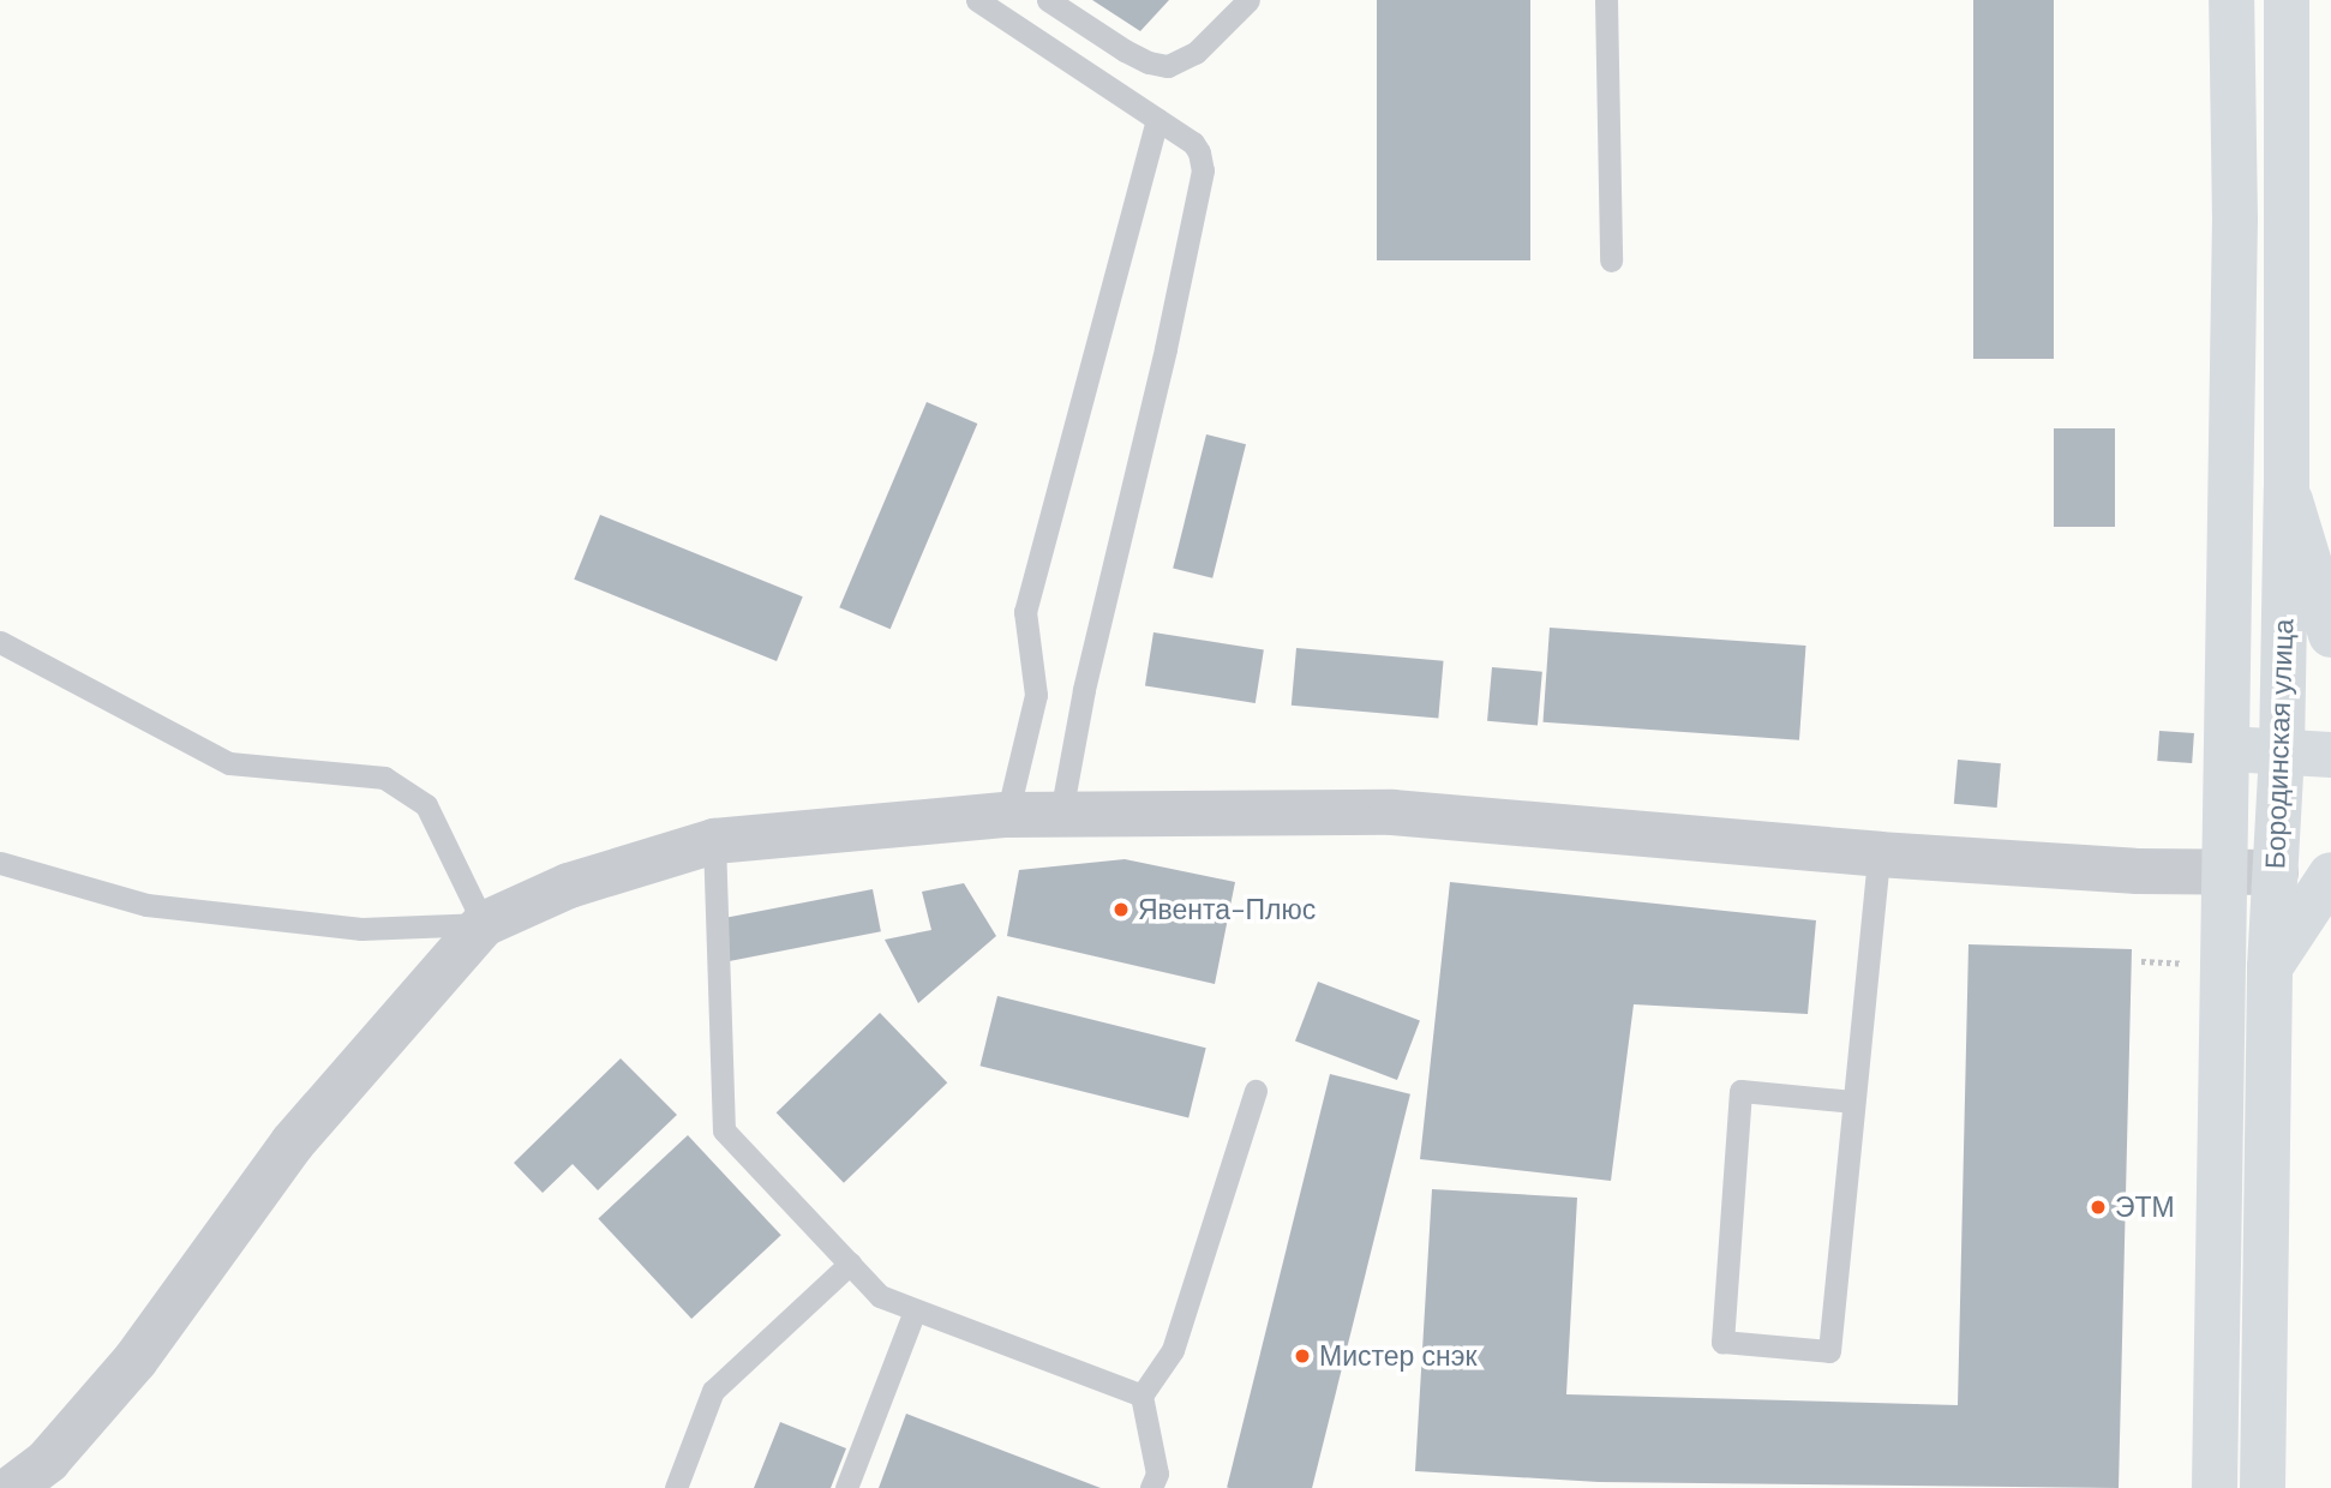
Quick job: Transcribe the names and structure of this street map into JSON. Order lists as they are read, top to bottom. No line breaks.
{"streets":{"main road":["Бородинская улица"]},"places":["Явента-Плюс","ЭТМ","Мистер снэк"]}
